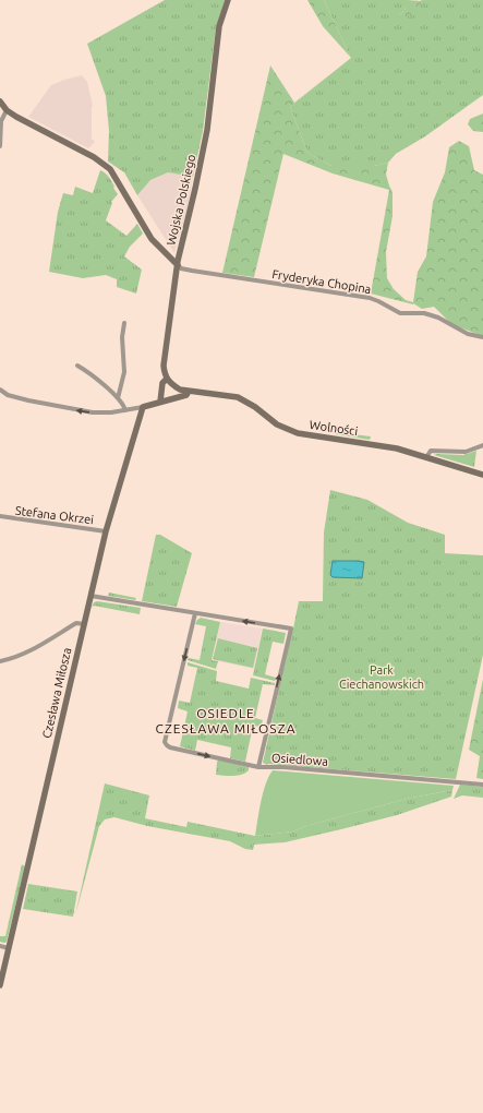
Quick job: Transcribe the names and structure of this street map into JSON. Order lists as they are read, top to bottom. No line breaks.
{"streets":{"street":["Wojska Polskiego","Fryderyka Chopina","Wolności","Stefana Okrzei","Czesława Miłosza","Osiedlowa"]},"crossings":[["Wojska Polskiego","Fryderyka Chopina"],["Wojska Polskiego","Wolności"],["Stefana Okrzei","Czesława Miłosza"]],"districts":["OSIEDLE CZESŁAWA MIŁOSZA"],"parks":["Park Ciechanowskich"]}
